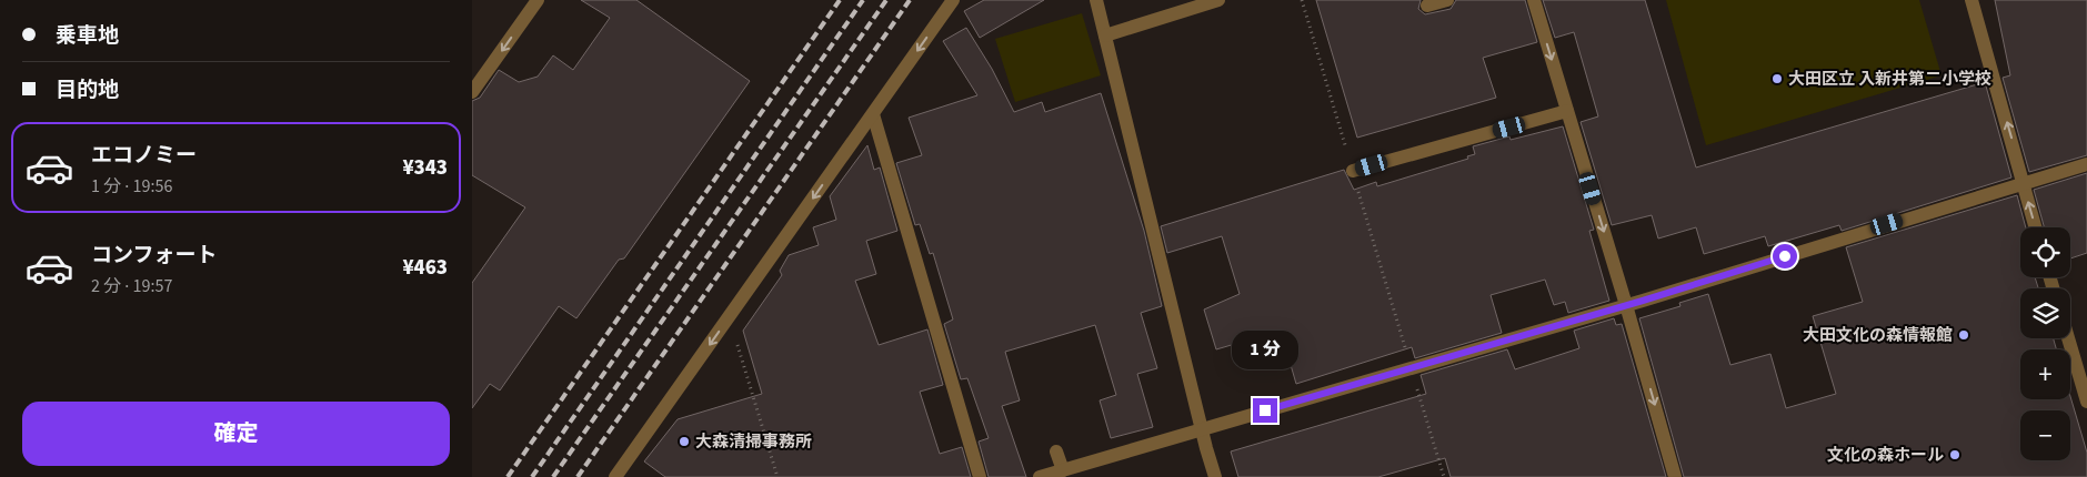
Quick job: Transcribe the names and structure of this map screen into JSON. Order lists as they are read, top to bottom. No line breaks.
{"places":["大田区立 入新井第二小学校","大田文化の森情報館","大森清掃事務所","文化の森ホール"],"page":{"banner":["乗車地","目的地"],"list":[{"name":"エコノミー","note":"1 分 · 19:56","value":"¥343"},{"name":"コンフォート","note":"2 分 · 19:57","value":"¥463"}],"map_buttons":["+","−"],"bubble":"1 分","buttons":"確定"}}
